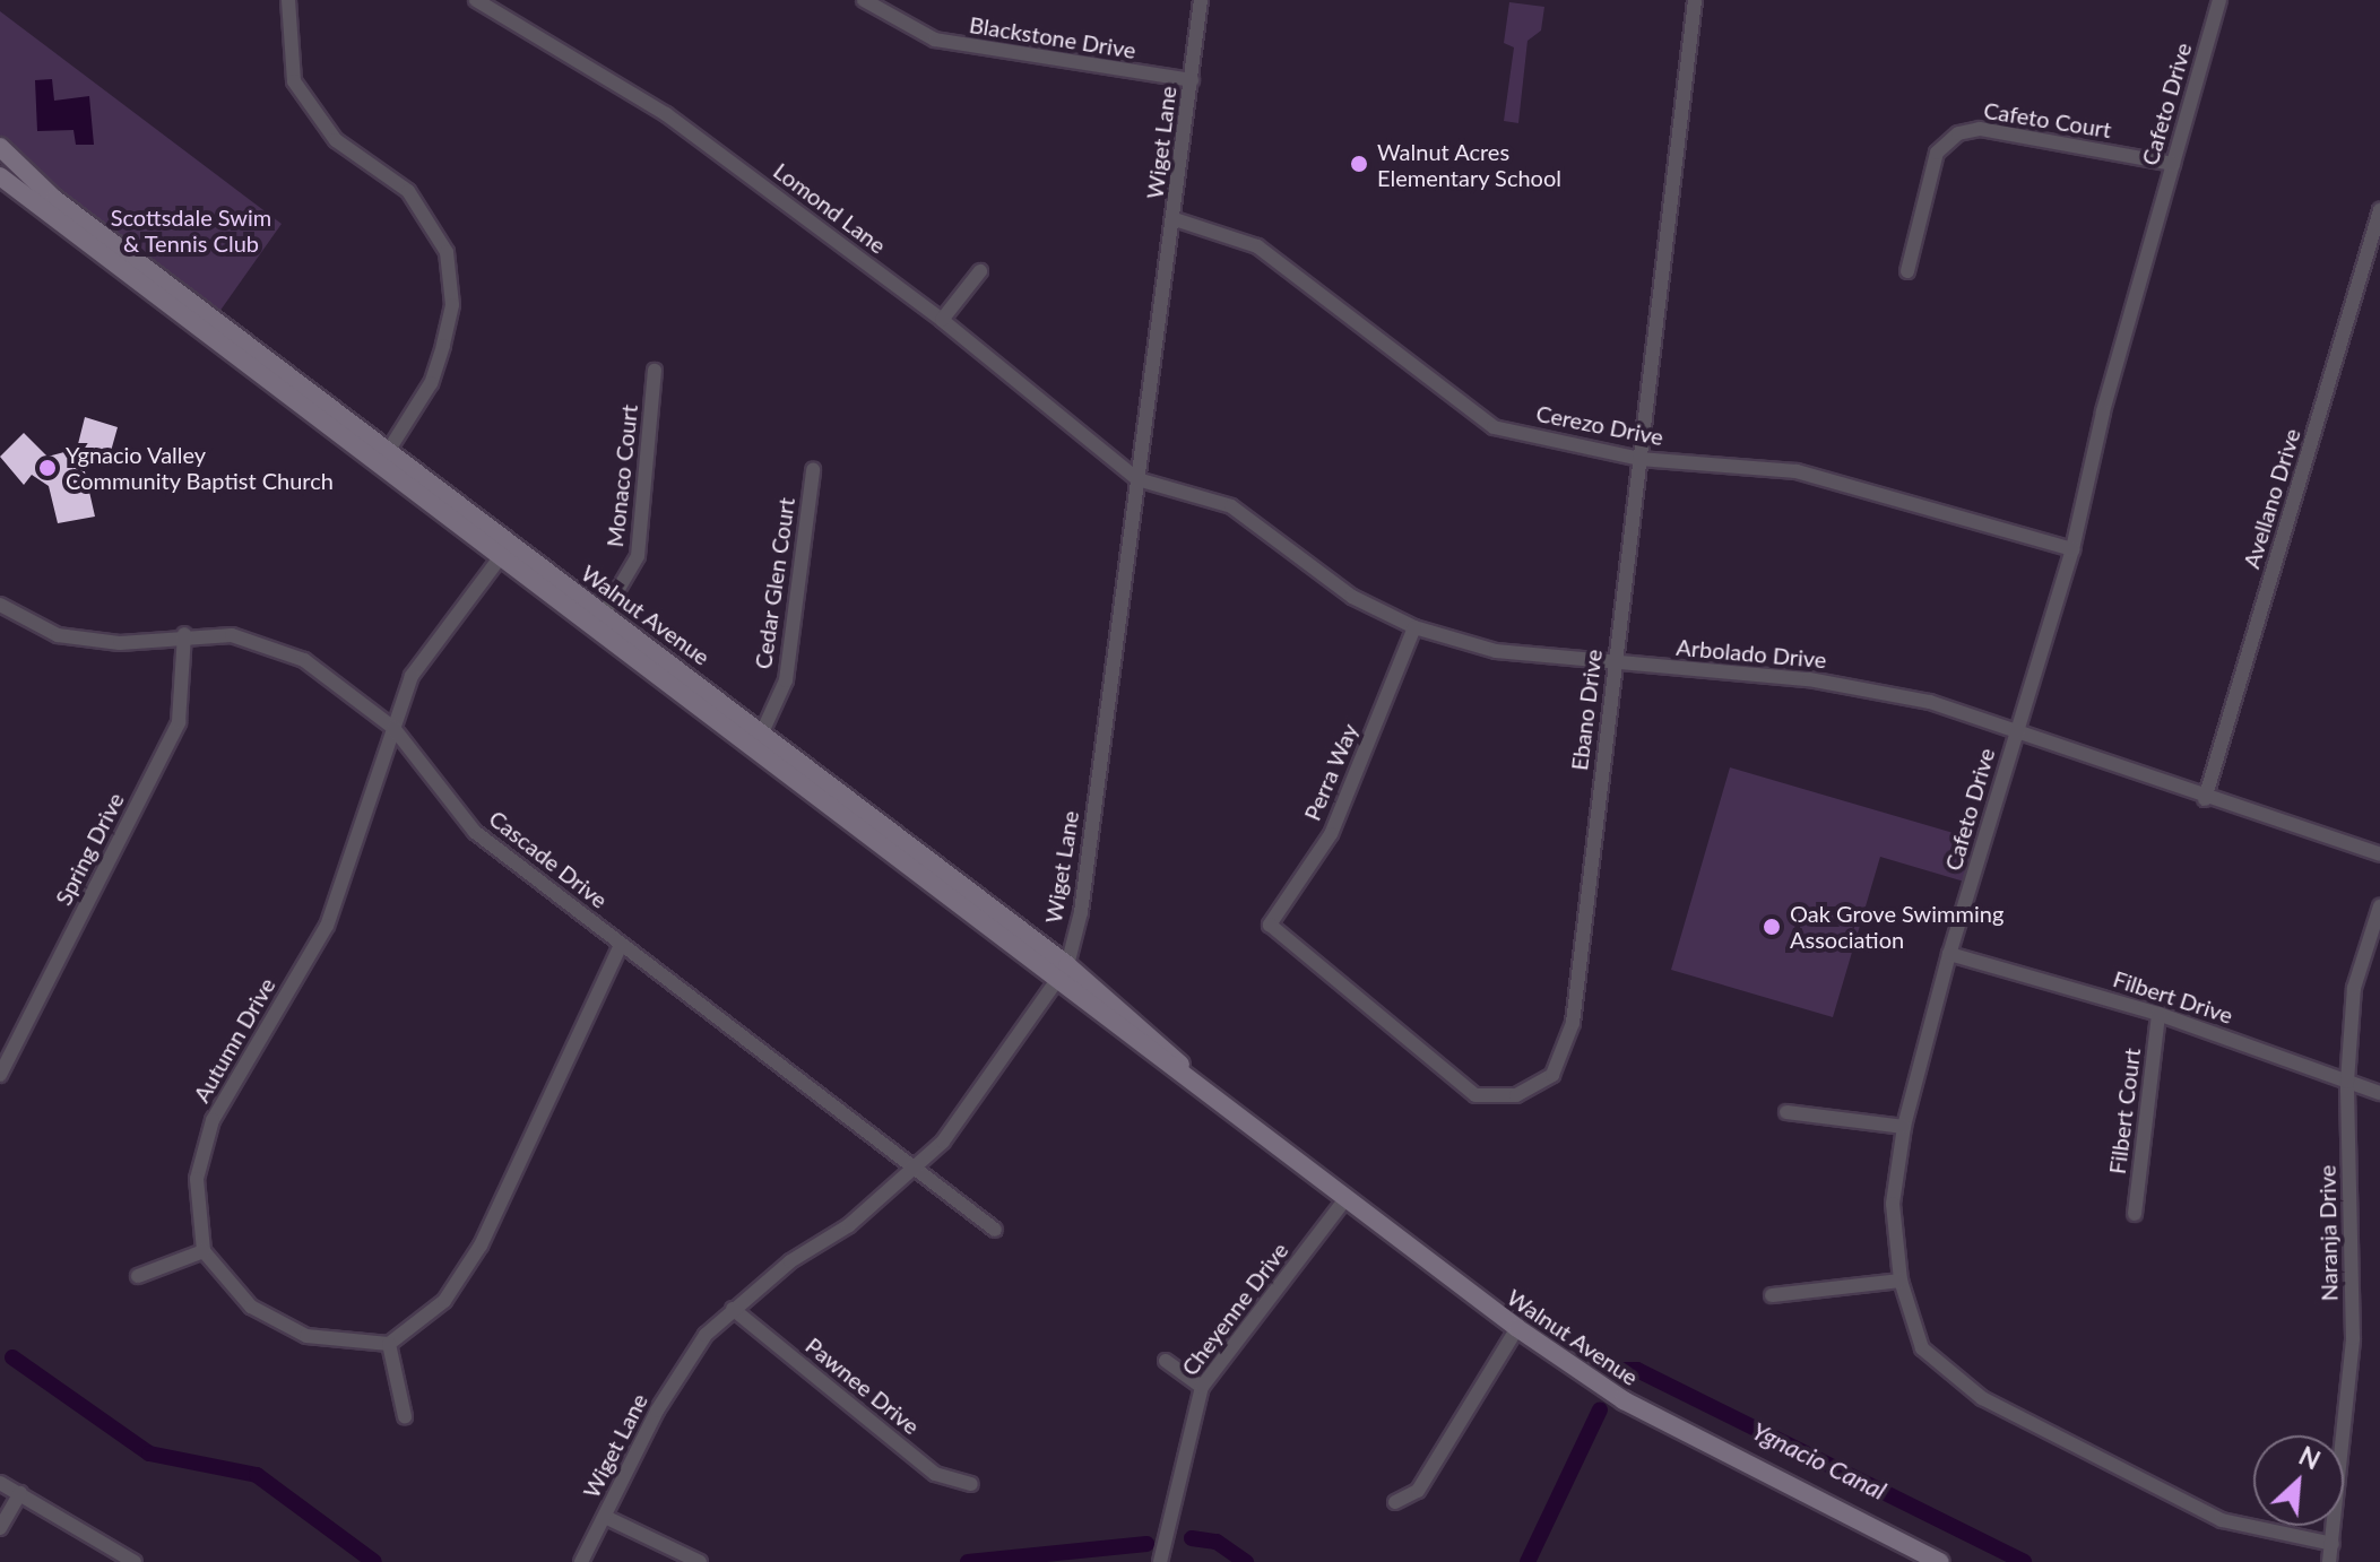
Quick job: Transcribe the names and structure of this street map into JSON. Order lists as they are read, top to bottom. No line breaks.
{"streets":{"street":["Blackstone Drive","Cafeto Drive","Cafeto Court","Wiget Lane","Lomond Lane","Cerezo Drive","Monaco Court","Avellano Drive","Cedar Glen Court","Walnut Avenue","Arbolado Drive","Ebano Drive","Perra Way","Spring Drive","Cascade Drive","Filbert Drive","Autumn Drive","Filbert Court","Naranja Drive","Cheyenne Drive","Pawnee Drive"]},"crossings":[["Blackstone Drive","Wiget Lane"],["Cafeto Drive","Cafeto Court"],["Cafeto Drive","Cerezo Drive"],["Cafeto Drive","Arbolado Drive"],["Cafeto Drive","Filbert Drive"],["Cafeto Drive","Naranja Drive"],["Wiget Lane","Lomond Lane"],["Wiget Lane","Cerezo Drive"],["Wiget Lane","Walnut Avenue"],["Wiget Lane","Arbolado Drive"],["Wiget Lane","Cascade Drive"],["Wiget Lane","Pawnee Drive"],["Lomond Lane","Arbolado Drive"],["Cerezo Drive","Ebano Drive"],["Monaco Court","Walnut Avenue"],["Avellano Drive","Arbolado Drive"],["Cedar Glen Court","Walnut Avenue"],["Walnut Avenue","Autumn Drive"],["Walnut Avenue","Cheyenne Drive"],["Arbolado Drive","Ebano Drive"],["Arbolado Drive","Perra Way"],["Ebano Drive","Perra Way"],["Spring Drive","Cascade Drive"],["Cascade Drive","Autumn Drive"],["Filbert Drive","Filbert Court"],["Filbert Drive","Naranja Drive"]],"water":["Ygnacio Canal"],"parks":["Scottsdale Swim & Tennis Club"],"places":["Walnut Acres Elementary School","Ygnacio Valley Community Baptist Church","Oak Grove Swimming Association"],"north":"top right"}
